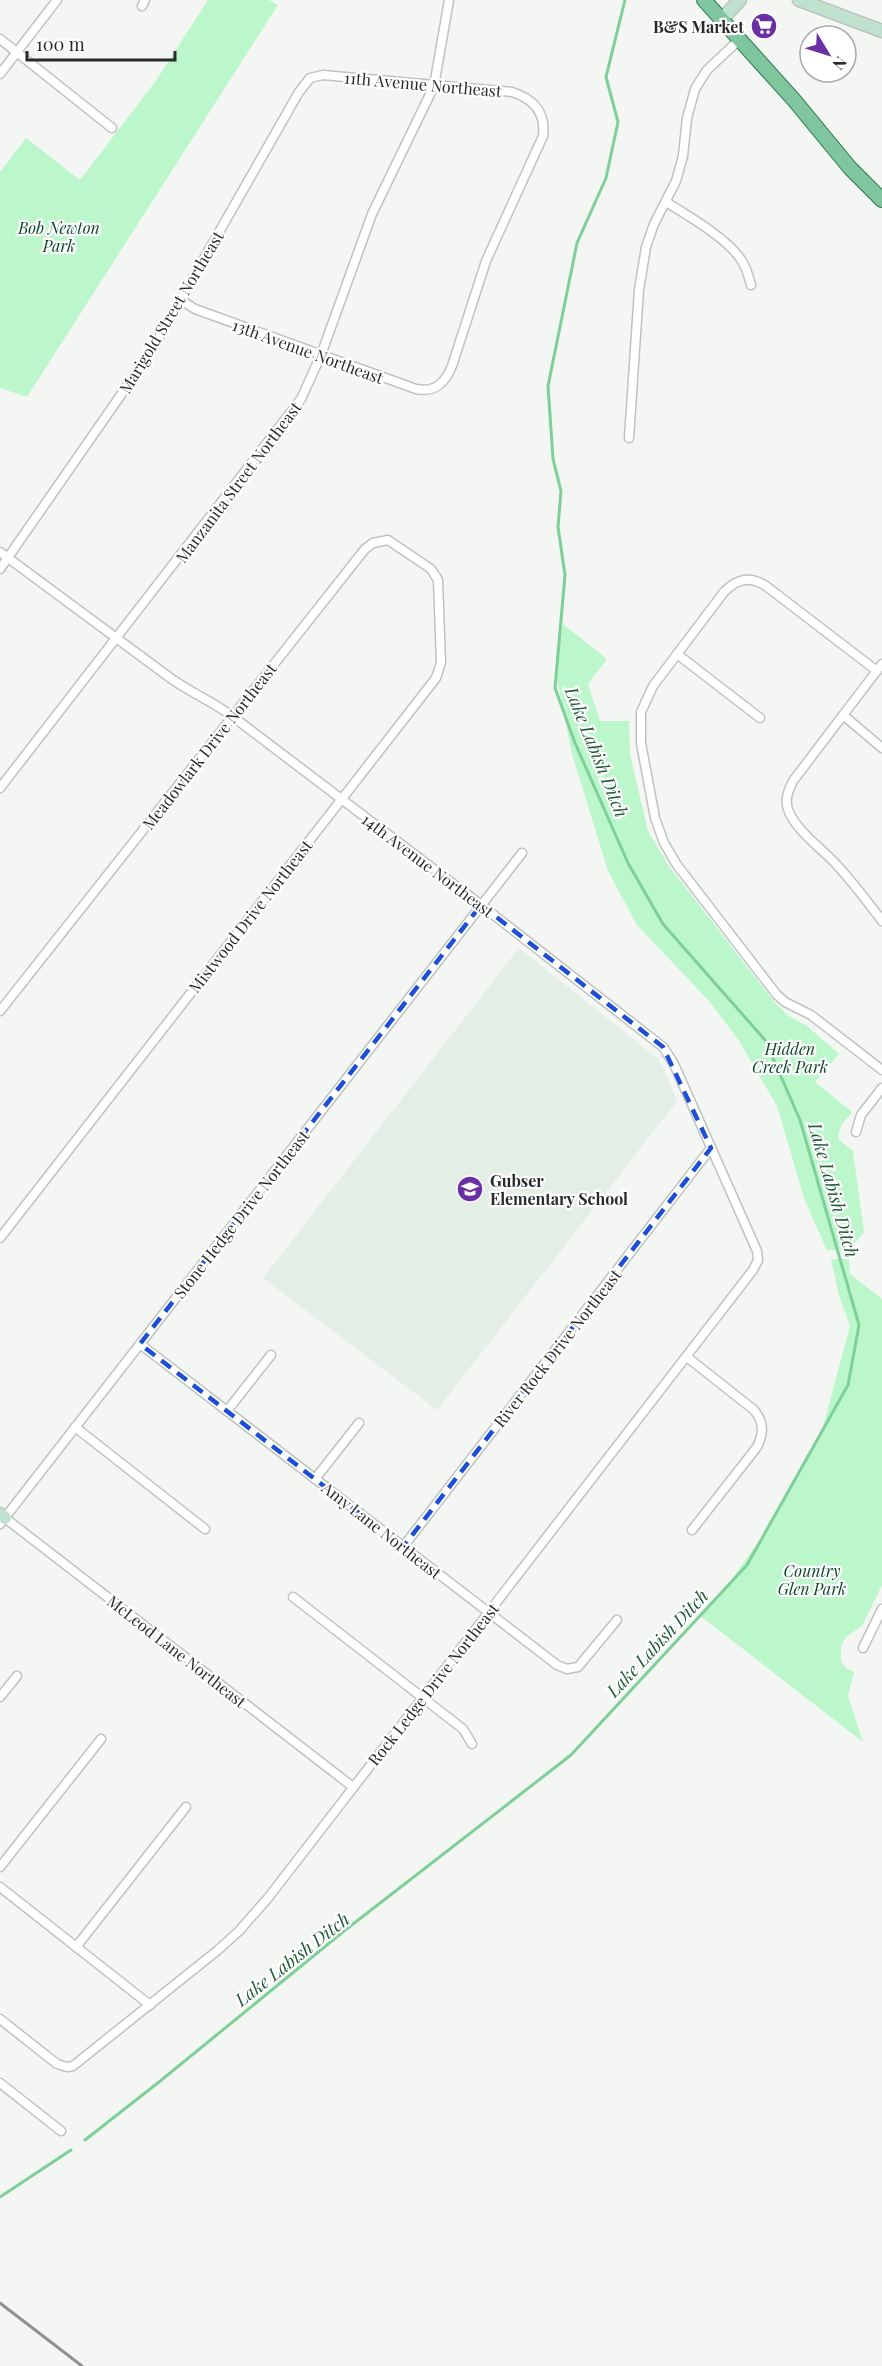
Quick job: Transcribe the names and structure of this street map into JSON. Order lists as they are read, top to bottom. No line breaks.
{"streets":{"street":["11th Avenue Northeast","Marigold Street Northeast","13th Avenue Northeast","Manzanita Street Northeast","Meadowlark Drive Northeast","14th Avenue Northeast","Mistwood Drive Northeast","Stone Hedge Drive Northeast","River Rock Drive Northeast","Amy Lane Northeast","McLeod Lane Northeast","Rock Ledge Drive Northeast"]},"crossings":[["11th Avenue Northeast","Marigold Street Northeast"],["11th Avenue Northeast","13th Avenue Northeast"],["11th Avenue Northeast","Manzanita Street Northeast"],["Marigold Street Northeast","13th Avenue Northeast"],["Marigold Street Northeast","14th Avenue Northeast"],["13th Avenue Northeast","Manzanita Street Northeast"],["Manzanita Street Northeast","14th Avenue Northeast"],["Meadowlark Drive Northeast","14th Avenue Northeast"],["Meadowlark Drive Northeast","Mistwood Drive Northeast"],["14th Avenue Northeast","Mistwood Drive Northeast"],["14th Avenue Northeast","Stone Hedge Drive Northeast"],["14th Avenue Northeast","River Rock Drive Northeast"],["14th Avenue Northeast","Rock Ledge Drive Northeast"],["Stone Hedge Drive Northeast","Amy Lane Northeast"],["Stone Hedge Drive Northeast","McLeod Lane Northeast"],["River Rock Drive Northeast","Amy Lane Northeast"],["Amy Lane Northeast","Rock Ledge Drive Northeast"],["McLeod Lane Northeast","Rock Ledge Drive Northeast"]],"water":["Lake Labish Ditch"],"parks":["Bob Newton Park","Hidden Creek Park","Country Glen Park"],"places":{"supermarket":["B&S Market"],"school or university":["Gubser Elementary School"]},"scale_bar":"100 m","north":"bottom right"}
